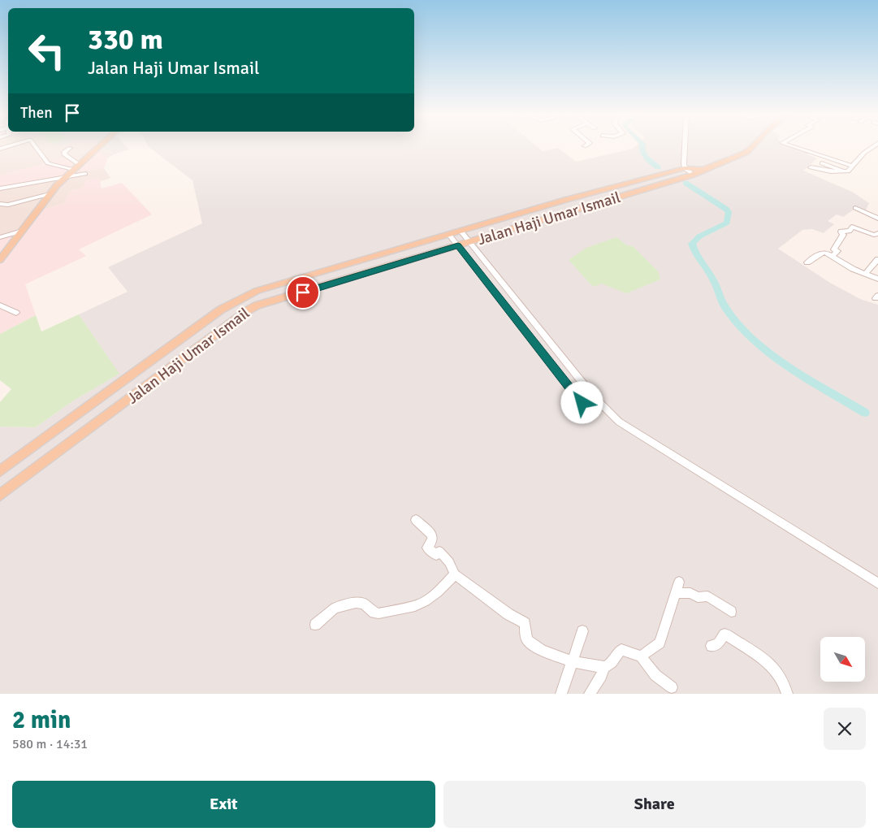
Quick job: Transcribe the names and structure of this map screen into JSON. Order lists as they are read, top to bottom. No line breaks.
{"streets":{"main road":["Jalan Haji Umar Ismail"]},"north":"bottom right","page":{"turn":["330 m","Jalan Haji Umar Ismail"],"then":"Then","heading":["2 min","580 m · 14:31"],"buttons":["Exit","Share"]}}
